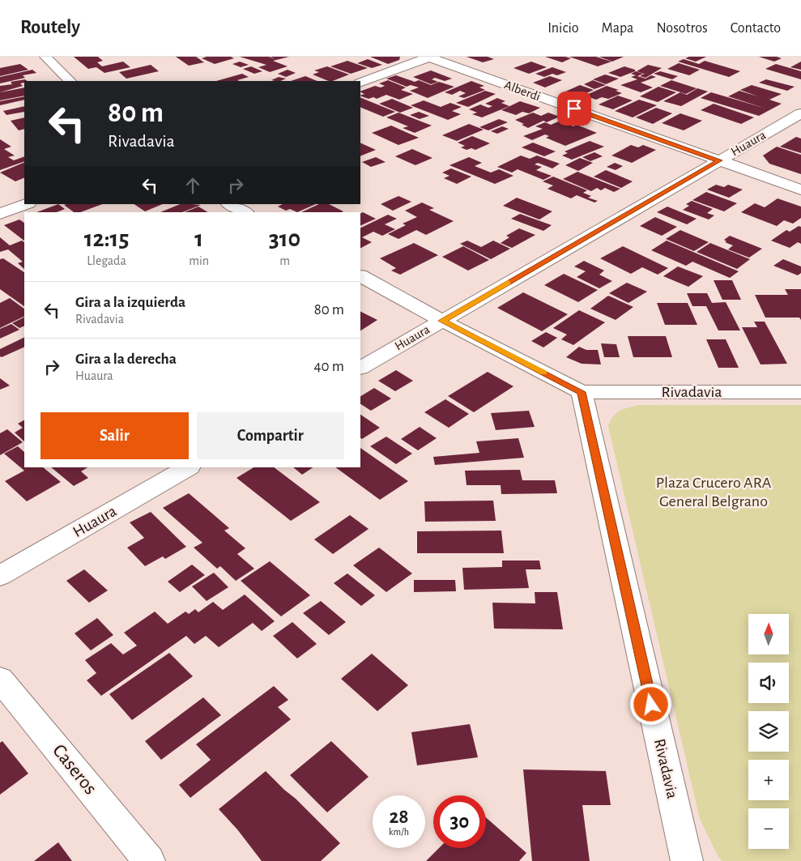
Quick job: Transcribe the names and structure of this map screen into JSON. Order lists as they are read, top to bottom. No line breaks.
{"streets":{"street":["Alberdi","Huaura","Rivadavia","Caseros"]},"crossings":[["Alberdi","Huaura"],["Huaura","Rivadavia"]],"parks":["Plaza Crucero ARA General Belgrano"],"north":"top","page":{"header":"Routely","nav":["Inicio","Mapa","Nosotros","Contacto"],"turn":["80 m","Rivadavia"],"eta":["12:15","Llegada","1","min","310","m"],"list":[{"name":"Gira a la izquierda","note":"Rivadavia","value":"80 m"},{"name":"Gira a la derecha","note":"Huaura","value":"40 m"}],"buttons":["Salir","Compartir"],"map_buttons":["+","−"],"speed":"28 km/h","limit":"30"}}
